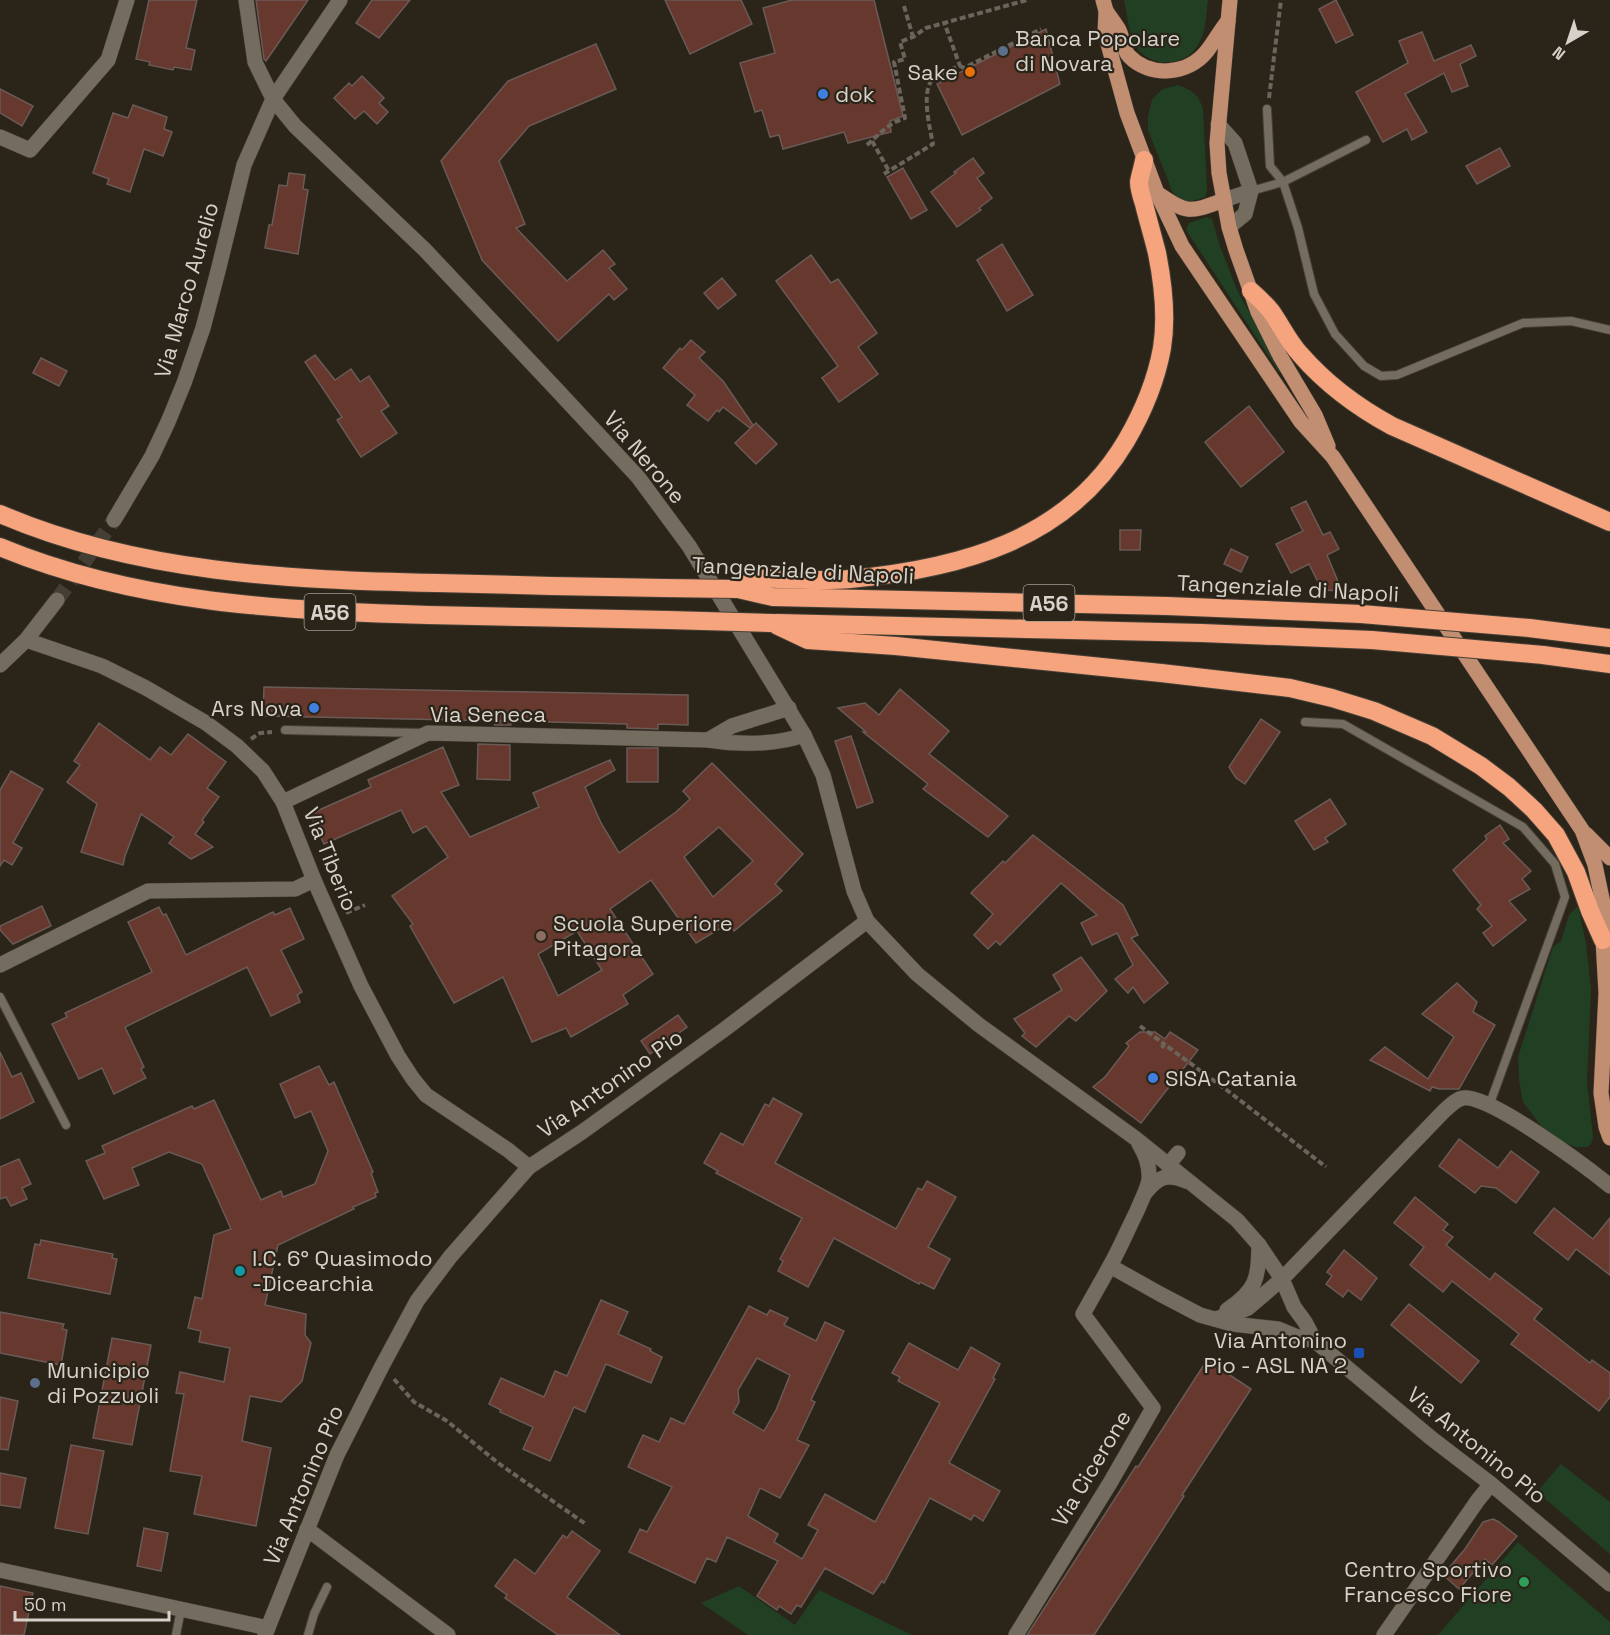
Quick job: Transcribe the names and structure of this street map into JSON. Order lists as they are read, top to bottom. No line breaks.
{"streets":{"highway":["Tangenziale di Napoli","A56"],"street":["Via Marco Aurelio","Via Nerone","Via Seneca","Via Tiberio","Via Antonino Pio","Via Cicerone"]},"crossings":[["Via Marco Aurelio","Via Nerone"],["Via Nerone","Via Seneca"],["Via Nerone","Via Antonino Pio"],["Via Seneca","Via Tiberio"],["Via Tiberio","Via Antonino Pio"],["Via Antonino Pio","Via Cicerone"]],"places":{"other":["Banca Popolare di Novara","Sake","dok","Ars Nova","Scuola Superiore Pitagora","SISA Catania","I.C. 6° Quasimodo -Dicearchia","Municipio di Pozzuoli","Centro Sportivo Francesco Fiore"],"transit":["Via Antonino Pio - ASL NA 2"]},"scale_bar":"50 m","north":"bottom left"}
